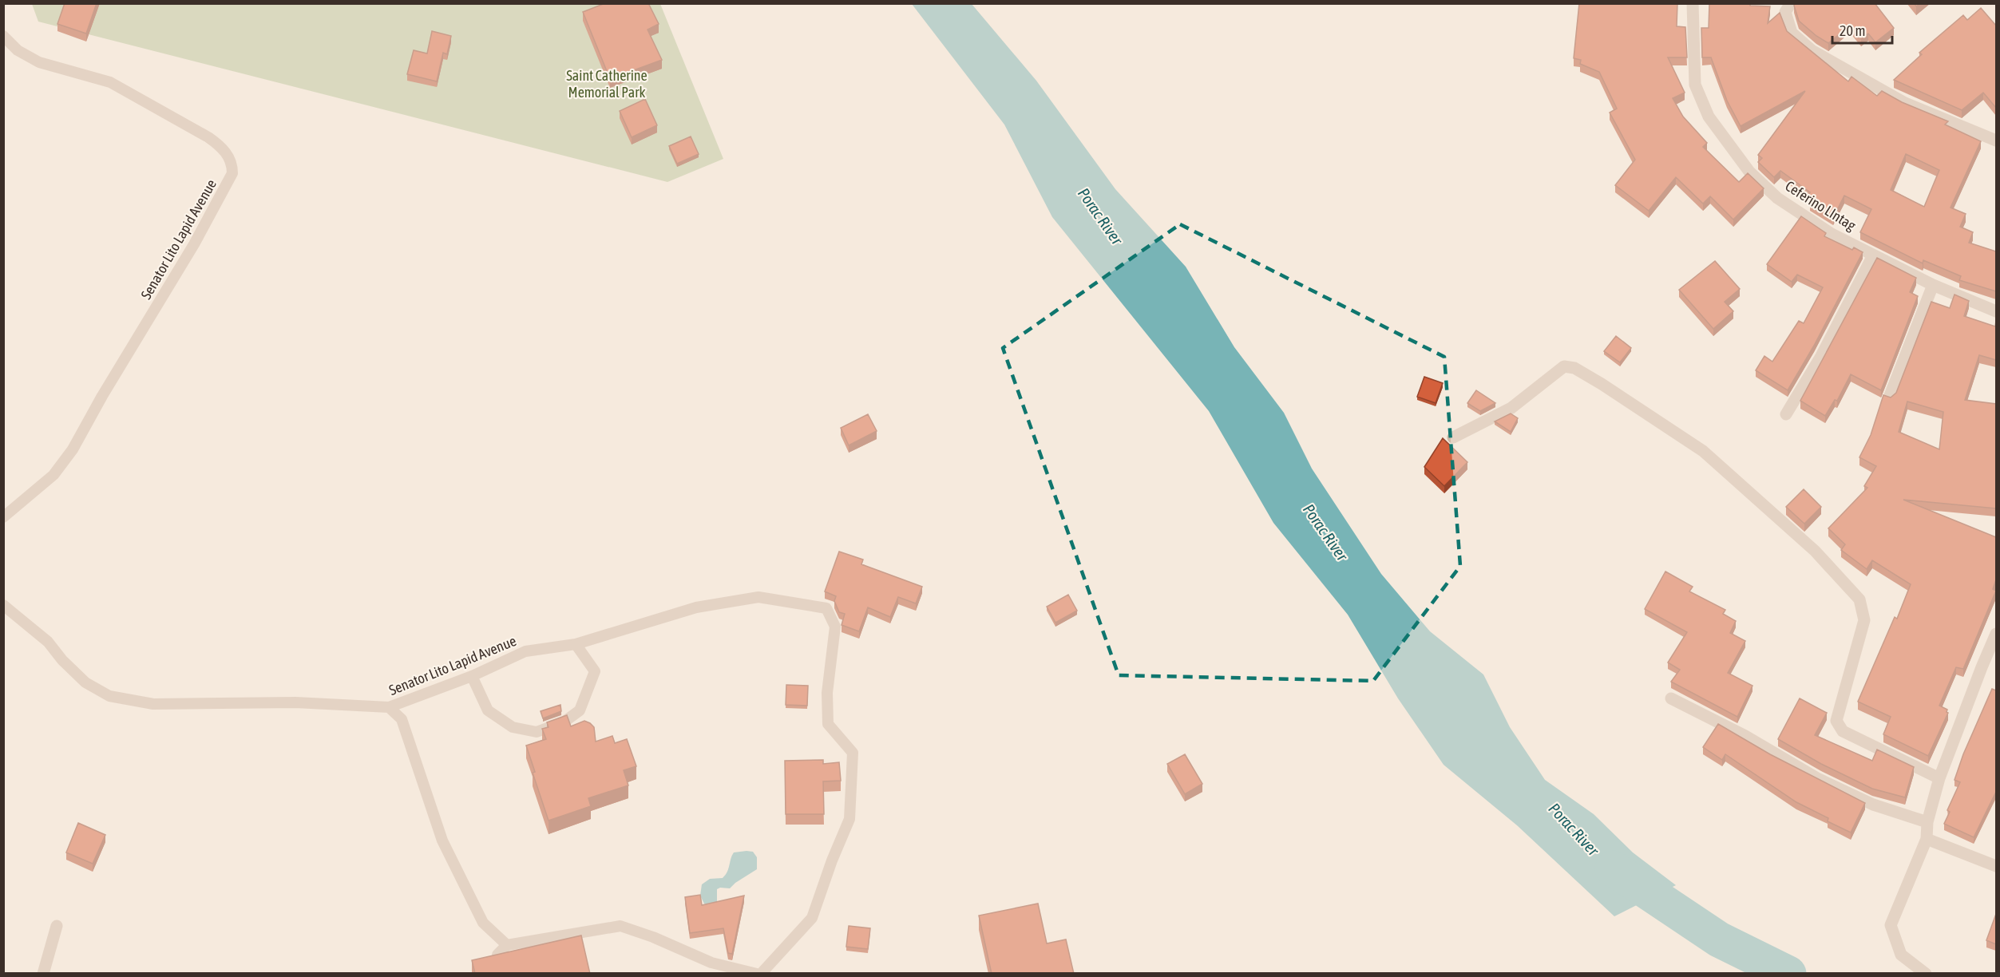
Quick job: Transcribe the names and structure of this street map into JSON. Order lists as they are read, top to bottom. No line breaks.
{"streets":{"street":["Ceferino LIntag"],"lane":["Senator Lito Lapid Avenue"]},"water":["Porac River"],"parks":["Saint Catherine Memorial Park"],"scale_bar":"20 m"}
